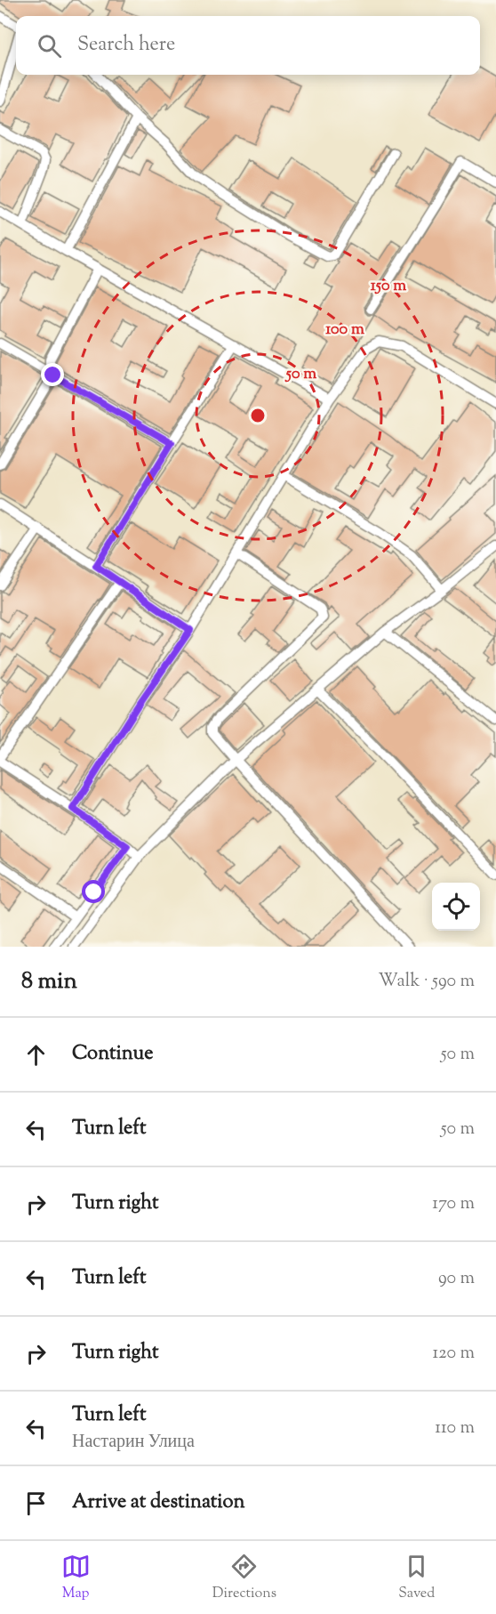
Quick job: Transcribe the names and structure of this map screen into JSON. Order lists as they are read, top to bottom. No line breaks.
{"page":{"search":"Search here","heading":["8 min","Walk · 590 m"],"list":[["Continue","50 m"],["Turn left","50 m"],["Turn right","170 m"],["Turn left","90 m"],["Turn right","120 m"],["Turn left","Настарин Улица","110 m"],"Arrive at destination"],"nav":["Map","Directions","Saved"]},"rings":["150 m","100 m","50 m"]}
